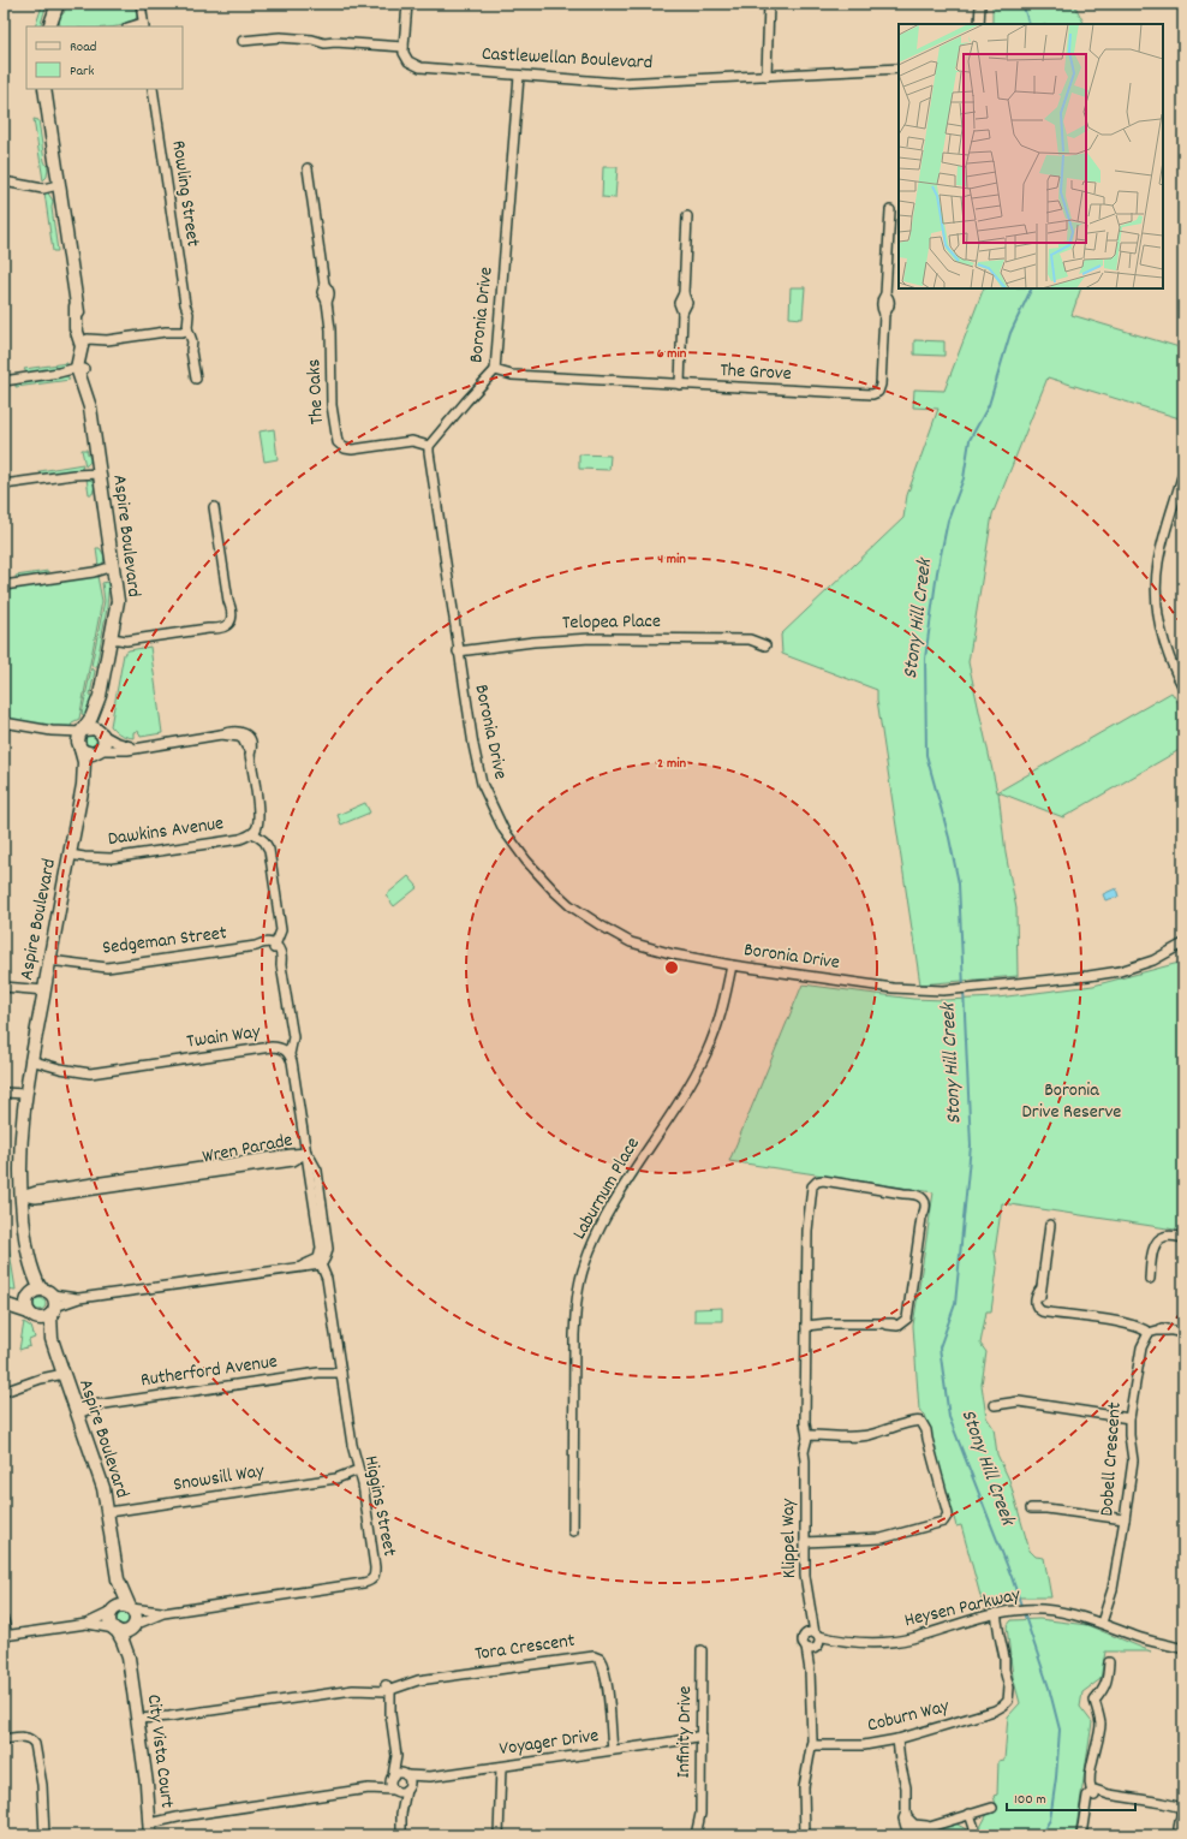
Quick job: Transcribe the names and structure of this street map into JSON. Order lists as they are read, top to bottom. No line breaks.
{"streets":{"street":["Castlewellan Boulevard","Rowling Street","Boronia Drive","The Grove","The Oaks","Aspire Boulevard","Telopea Place","Dawkins Avenue","Sedgeman Street","Twain Way","Wren Parade","Laburnum Place","Rutherford Avenue","Dobell Crescent","Snowsill Way","Higgins Street","Klippel Way","Heysen Parkway","Tora Crescent","Coburn Way","Infinity Drive","Voyager Drive","City Vista Court"]},"crossings":[["Castlewellan Boulevard","Boronia Drive"],["Boronia Drive","The Grove"],["Boronia Drive","The Oaks"],["Boronia Drive","Telopea Place"],["Boronia Drive","Laburnum Place"],["Aspire Boulevard","Dawkins Avenue"],["Aspire Boulevard","Sedgeman Street"],["Aspire Boulevard","Twain Way"],["Aspire Boulevard","Wren Parade"],["Aspire Boulevard","Rutherford Avenue"],["Aspire Boulevard","Snowsill Way"],["Aspire Boulevard","Higgins Street"],["Rutherford Avenue","Higgins Street"],["Dobell Crescent","Heysen Parkway"],["Snowsill Way","Higgins Street"],["Klippel Way","Heysen Parkway"],["Heysen Parkway","Coburn Way"],["Tora Crescent","Voyager Drive"],["Tora Crescent","City Vista Court"],["Infinity Drive","Voyager Drive"]],"water":["Stony Hill Creek"],"parks":["Boronia Drive Reserve"],"legend":["Road","Park"],"scale_bar":"100 m","rings":["6 min","4 min","2 min"]}
